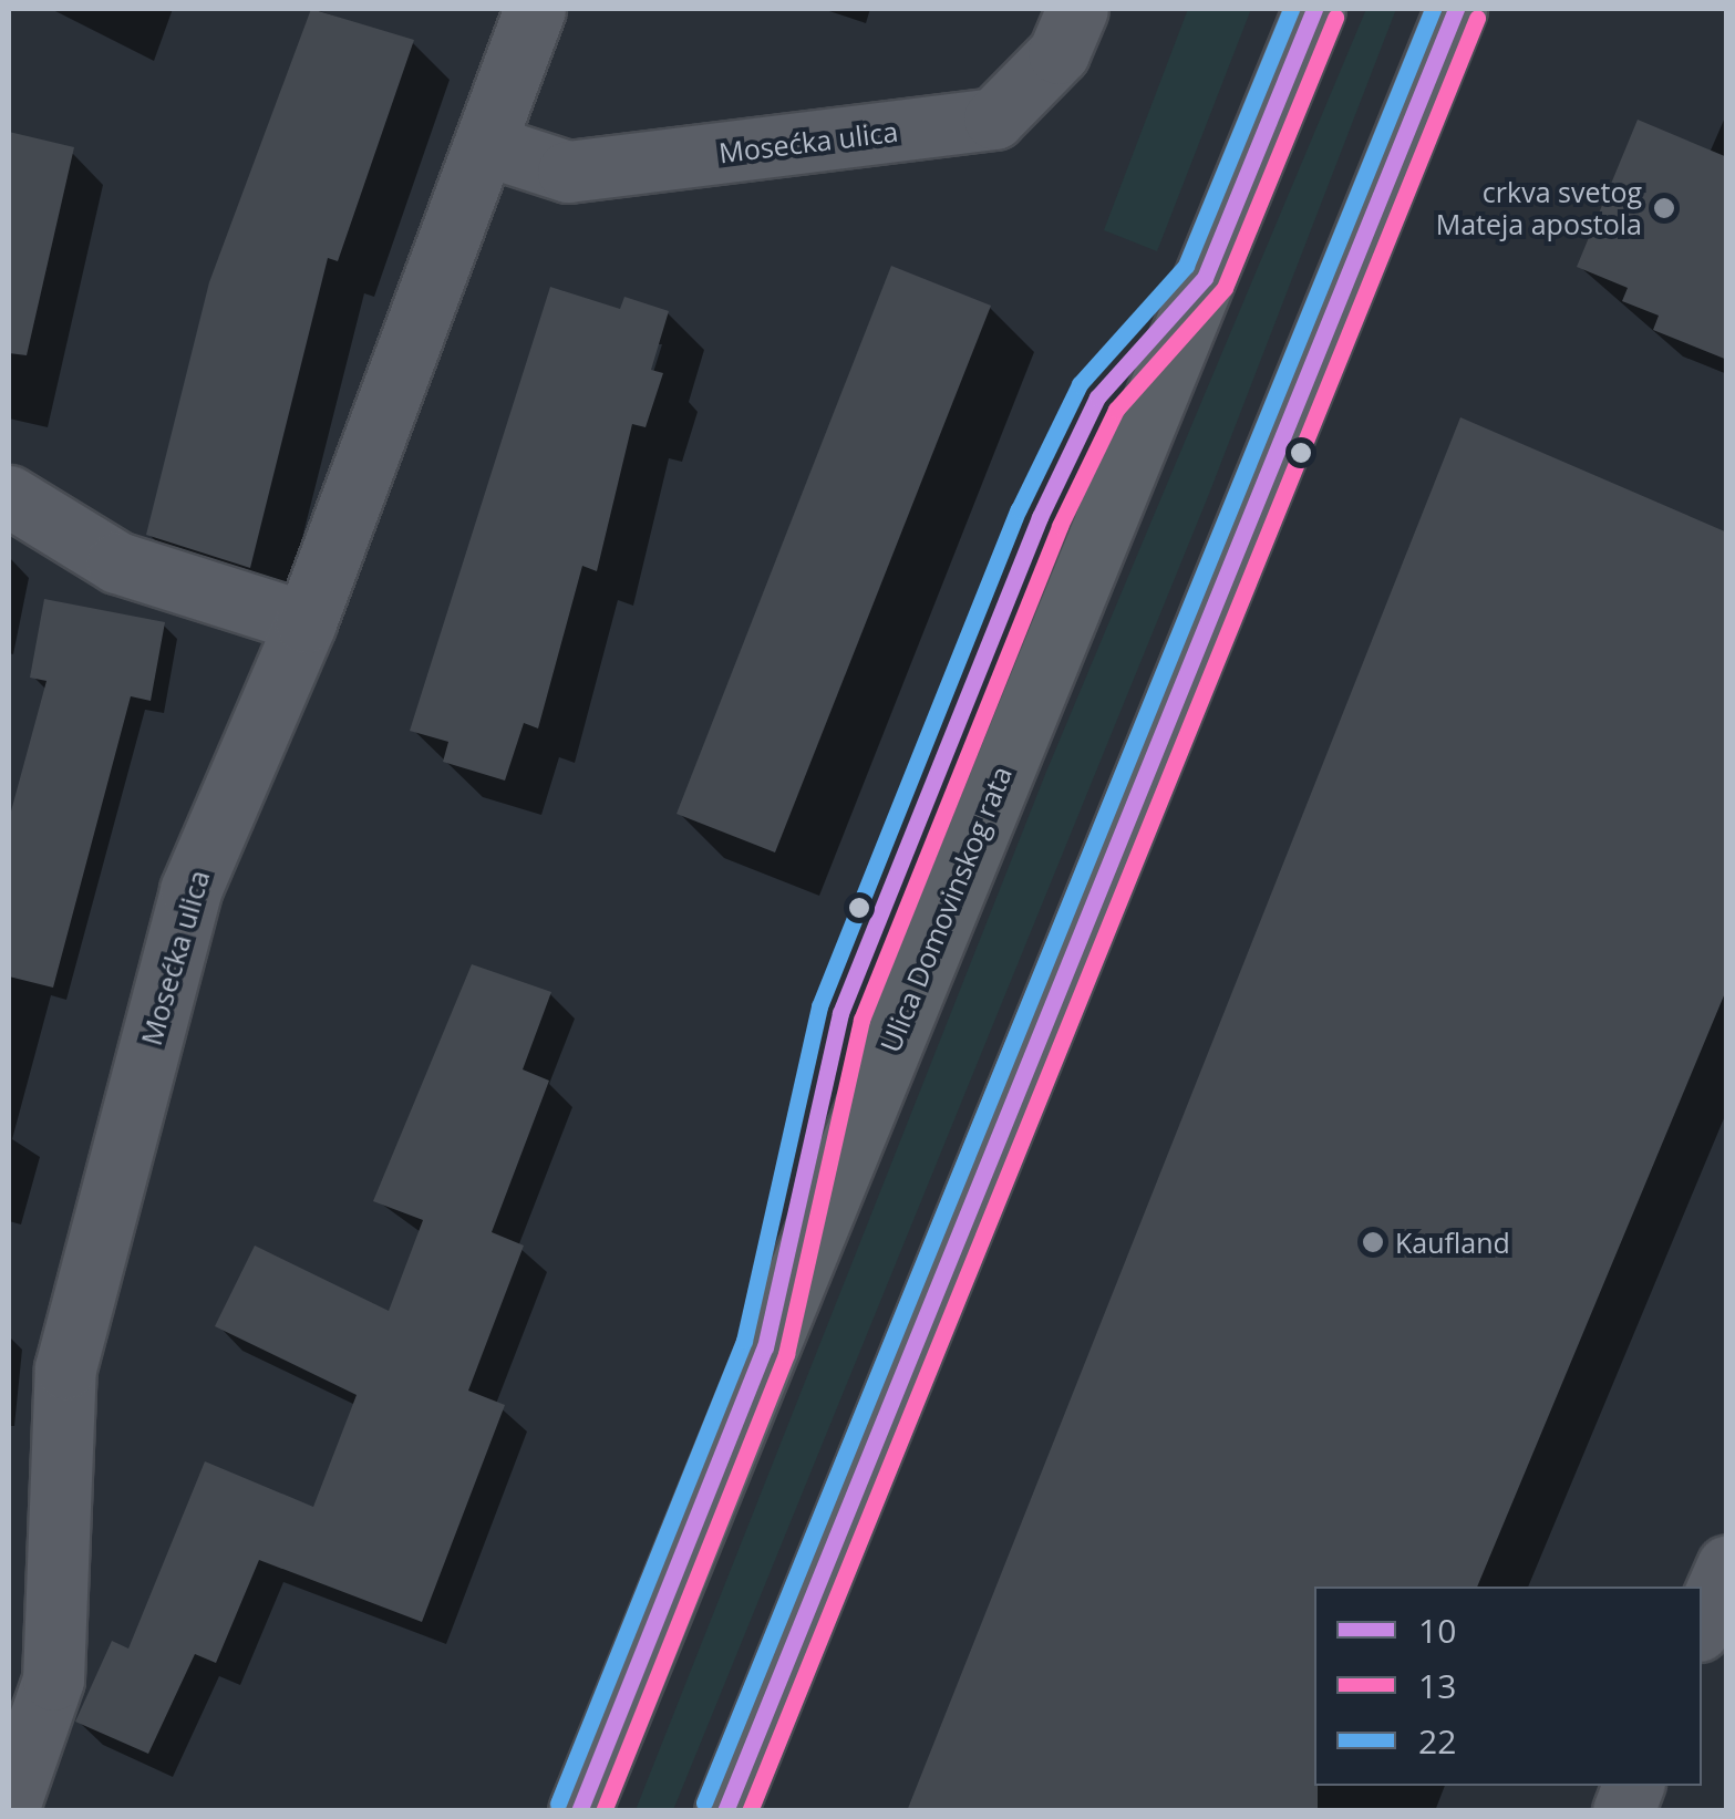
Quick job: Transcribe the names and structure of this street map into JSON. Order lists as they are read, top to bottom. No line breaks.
{"streets":{"main road":["Ulica Domovinskog rata"],"street":["Mosećka ulica"]},"places":["crkva svetog Mateja apostola","Kaufland"],"lines":["transit line 10","transit line 22","transit line 13"],"legend":["10","13","22"]}
